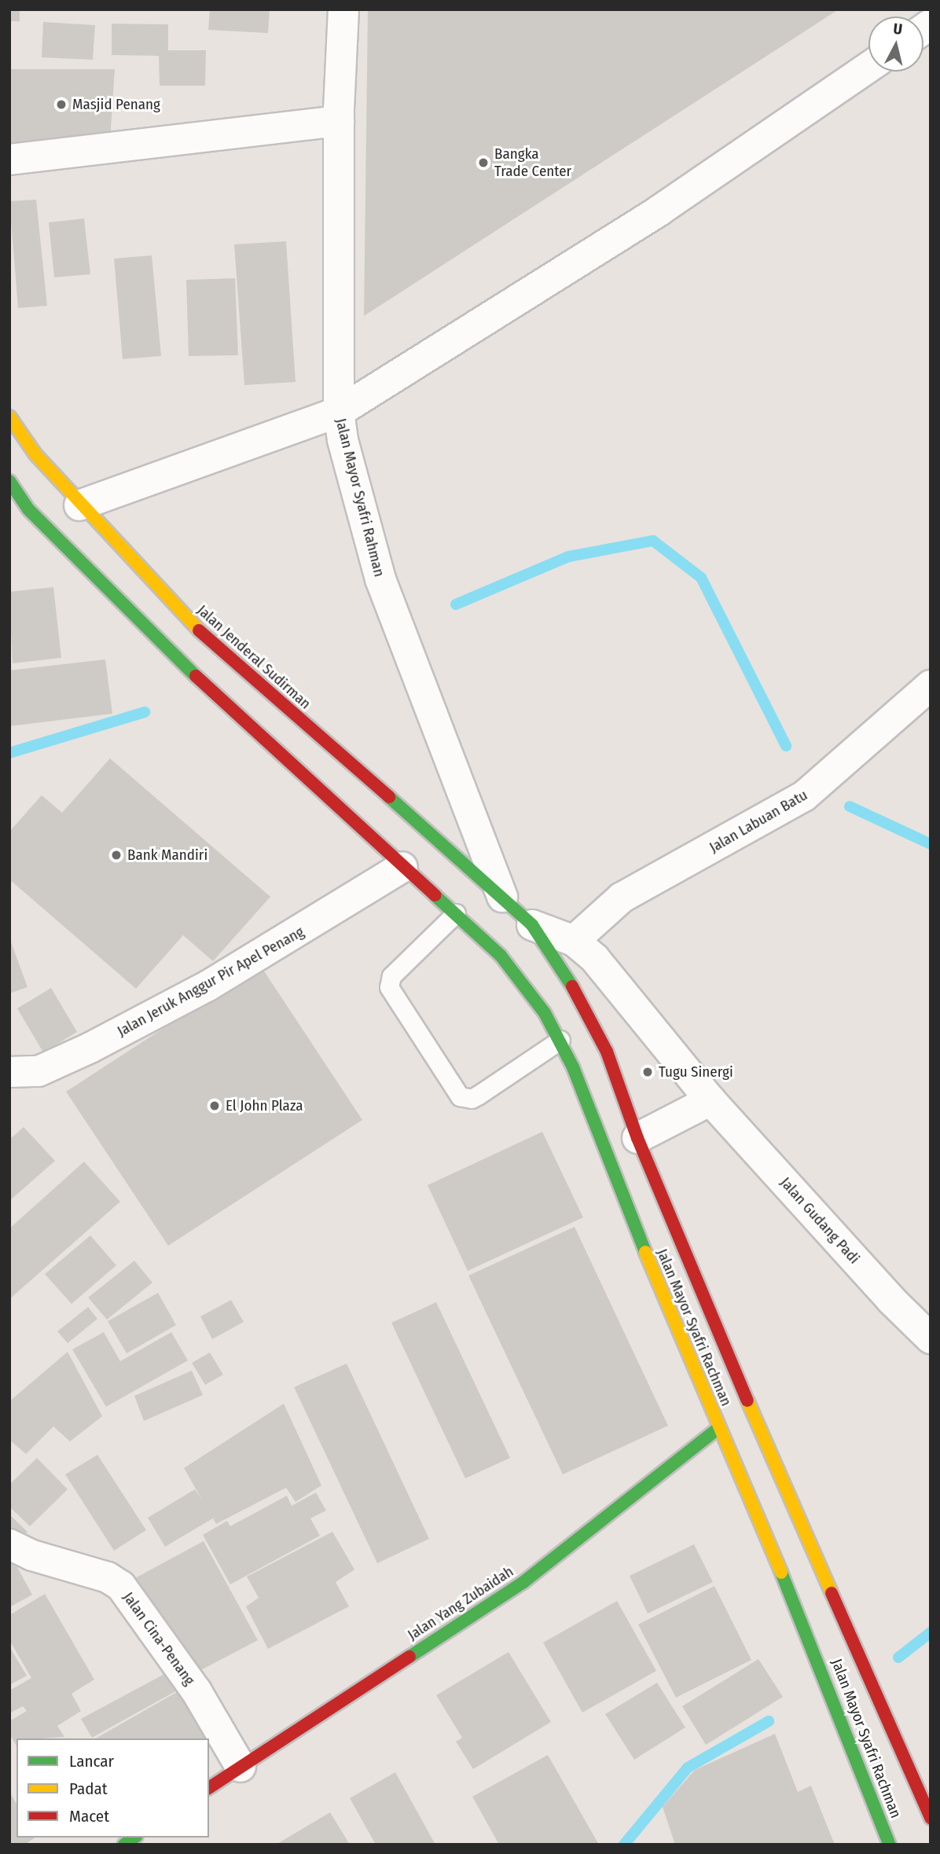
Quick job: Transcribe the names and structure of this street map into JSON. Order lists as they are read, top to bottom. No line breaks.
{"streets":{"main road":["Jalan Jenderal Sudirman","Jalan Mayor Syafri Rachman","Jalan Yang Zubaidah"],"street":["Jalan Mayor Syafri Rahman","Jalan Labuan Batu","Jalan Jeruk Anggur Pir Apel Penang","Jalan Gudang Padi","Jalan Cina-Penang"]},"crossings":[["Jalan Mayor Syafri Rahman","Jalan Jenderal Sudirman"],["Jalan Mayor Syafri Rahman","Jalan Mayor Syafri Rachman"],["Jalan Jenderal Sudirman","Jalan Mayor Syafri Rachman"],["Jalan Labuan Batu","Jalan Gudang Padi"],["Jalan Jeruk Anggur Pir Apel Penang","Jalan Mayor Syafri Rachman"],["Jalan Gudang Padi","Jalan Mayor Syafri Rachman"],["Jalan Mayor Syafri Rachman","Jalan Yang Zubaidah"],["Jalan Yang Zubaidah","Jalan Cina-Penang"]],"places":["Masjid Penang","Bangka Trade Center","Bank Mandiri","Tugu Sinergi","El John Plaza"],"legend":["Lancar","Padat","Macet"],"north":"top"}
